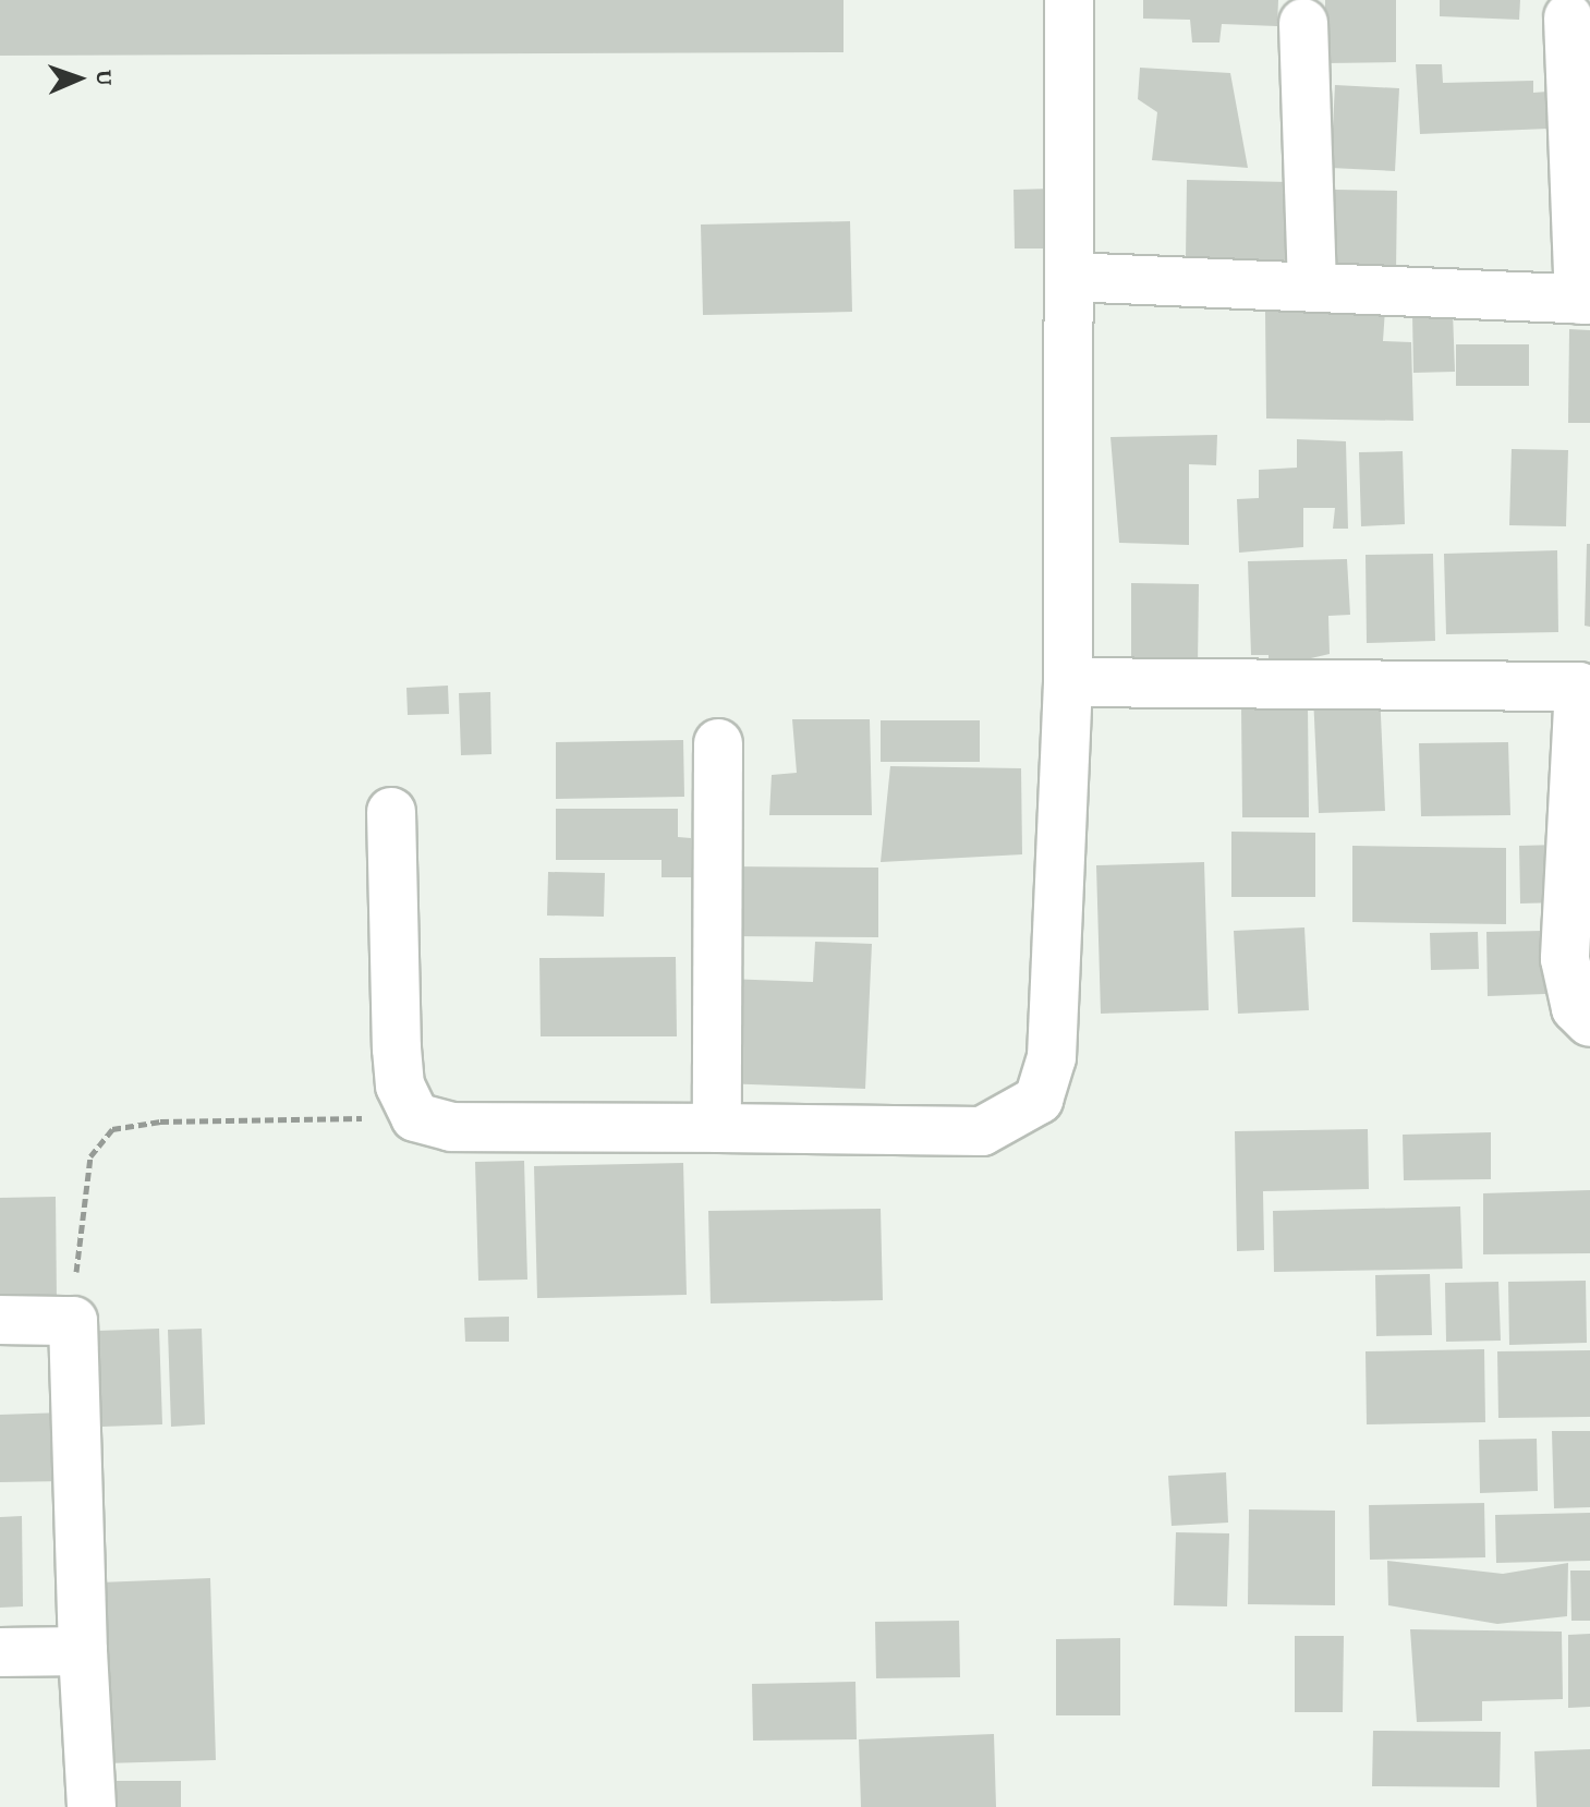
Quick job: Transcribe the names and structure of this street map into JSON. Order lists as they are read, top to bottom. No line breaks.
{"north":"right"}
